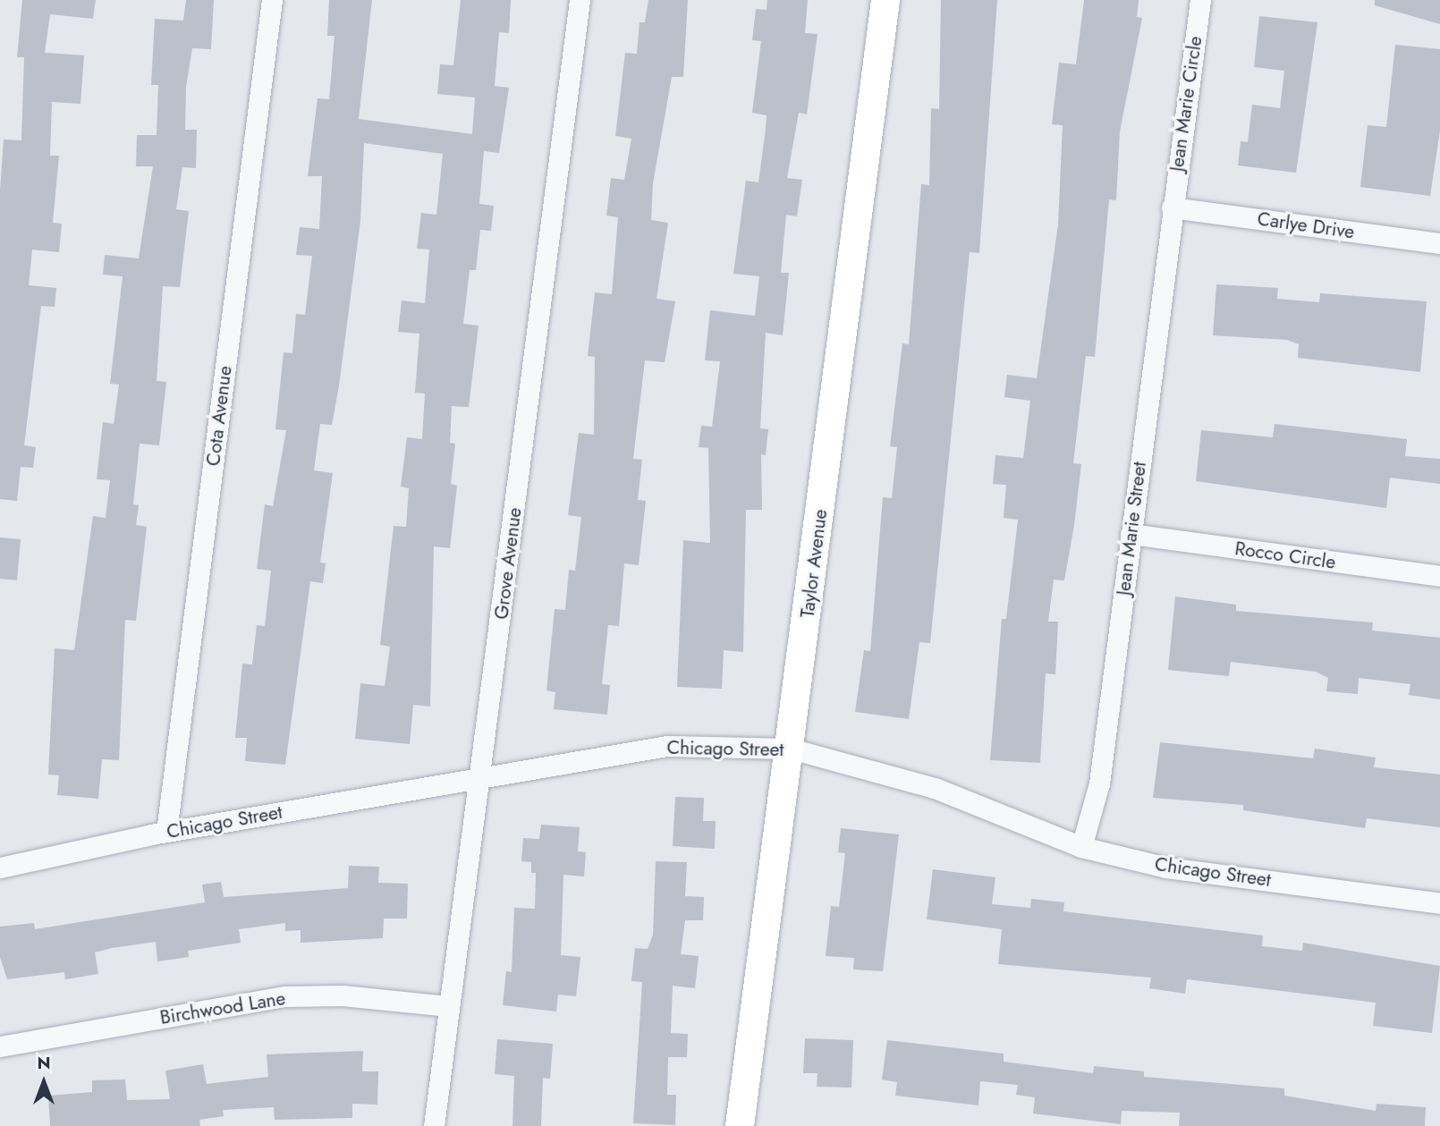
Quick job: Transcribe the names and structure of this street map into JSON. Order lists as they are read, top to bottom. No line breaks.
{"streets":{"street":["Jean Marie Circle","Carlye Drive","Cota Avenue","Jean Marie Street","Rocco Circle","Grove Avenue","Taylor Avenue","Chicago Street","Birchwood Lane"]},"crossings":[["Jean Marie Circle","Carlye Drive"],["Jean Marie Circle","Jean Marie Street"],["Carlye Drive","Jean Marie Street"],["Cota Avenue","Chicago Street"],["Jean Marie Street","Rocco Circle"],["Jean Marie Street","Chicago Street"],["Grove Avenue","Chicago Street"],["Grove Avenue","Birchwood Lane"],["Taylor Avenue","Chicago Street"]],"north":"top"}
